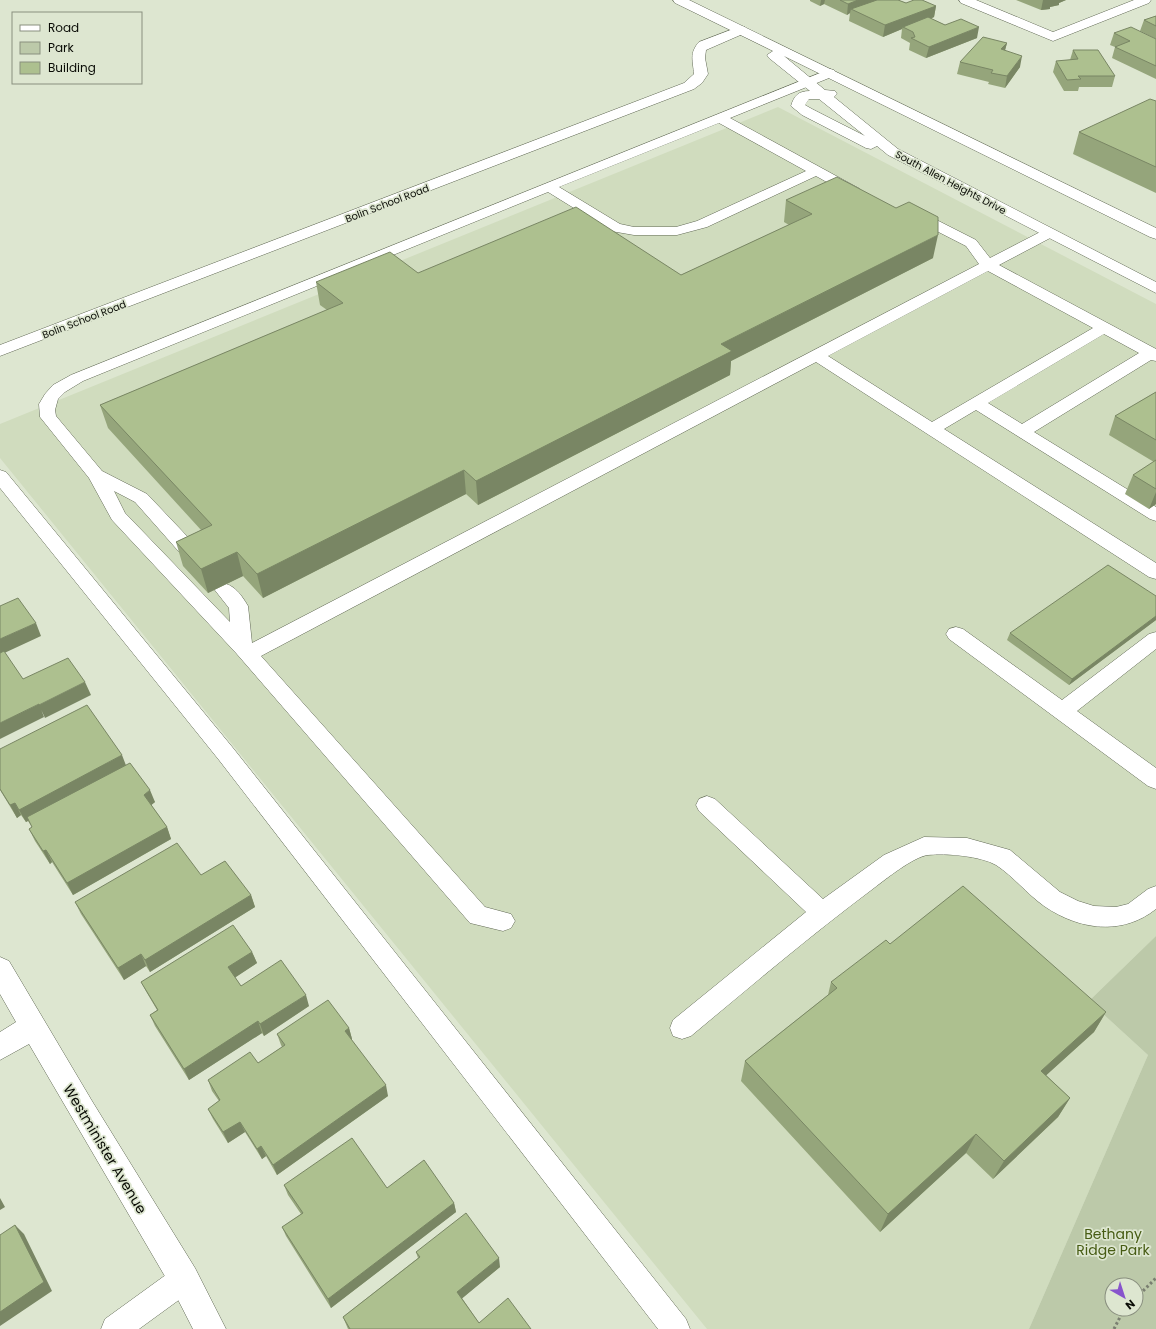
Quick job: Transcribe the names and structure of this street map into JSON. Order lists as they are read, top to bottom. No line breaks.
{"streets":{"main road":["South Allen Heights Drive","Bolin School Road","Westminister Avenue"]},"parks":["Bethany Ridge Park"],"legend":["Road","Park","Building"],"north":"bottom right"}
